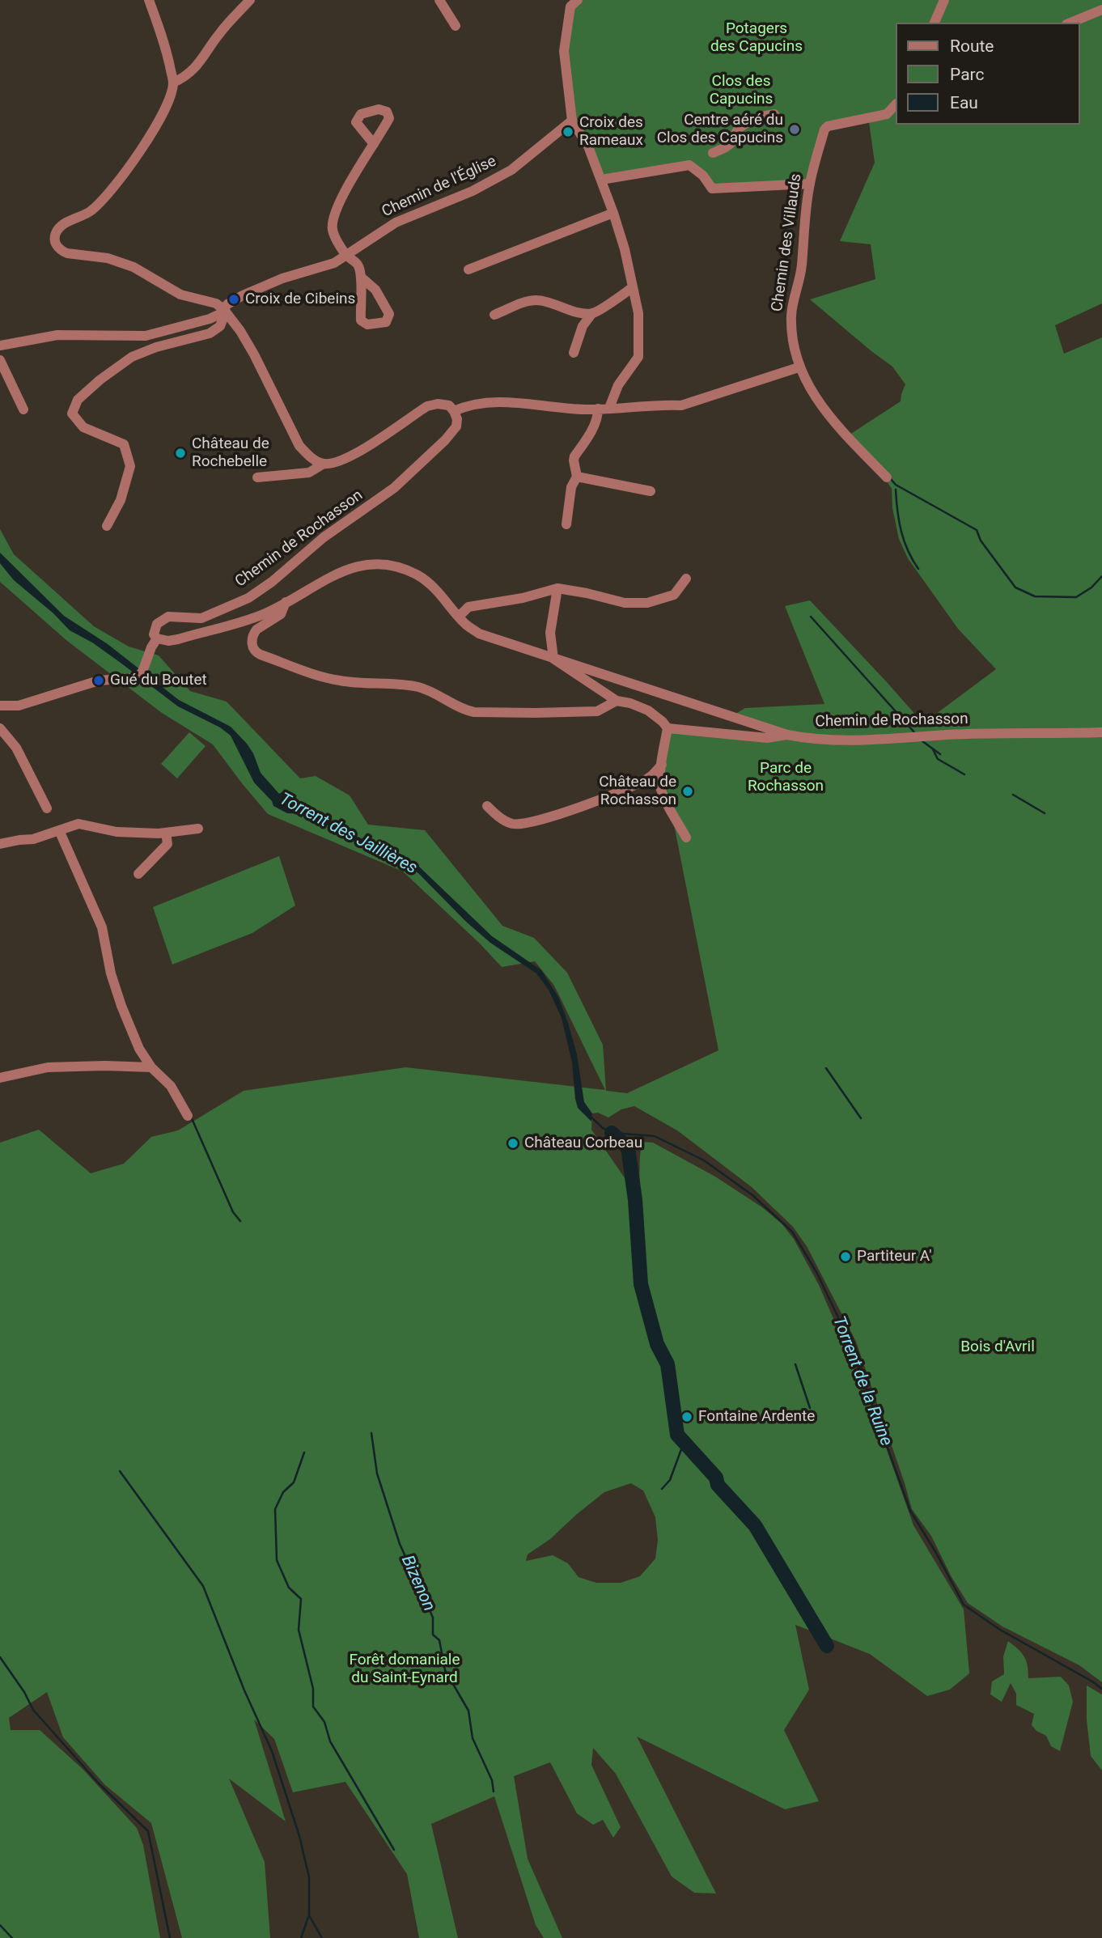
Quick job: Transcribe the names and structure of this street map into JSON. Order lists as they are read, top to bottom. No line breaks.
{"streets":{"street":["Chemin de l'Église","Chemin des Villauds","Chemin de Rochasson"]},"water":["Torrent des Jaillières","Torrent de la Ruine","Bizenon"],"parks":["Potagers des Capucins","Clos des Capucins","Parc de Rochasson","Bois d'Avril","Forêt domaniale du Saint-Eynard"],"places":["Centre aéré du Clos des Capucins","Croix des Rameaux","Croix de Cibeins","Château de Rochebelle","Gué du Boutet","Château de Rochasson","Château Corbeau","Partiteur A'","Fontaine Ardente"],"legend":["Route","Parc","Eau"]}
